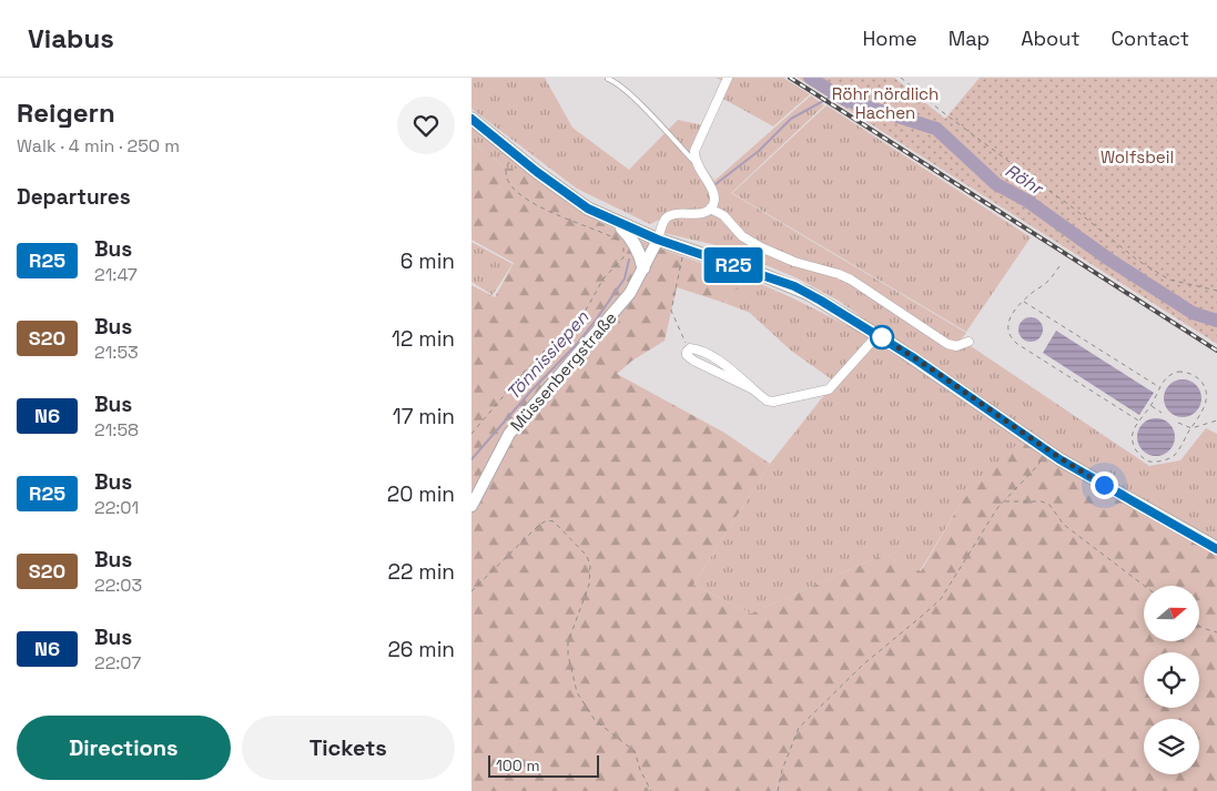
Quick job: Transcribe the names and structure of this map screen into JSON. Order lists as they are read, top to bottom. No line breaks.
{"streets":{"main road":["Müssenbergstraße"]},"water":["Röhr","Tönnissiepen"],"parks":["Röhr nördlich Hachen","Wolfsbeil"],"lines":["bus line R25"],"scale_bar":"100 m","north":"right","page":{"header":"Viabus","nav":["Home","Map","About","Contact"],"heading":[["Reigern","Walk · 4 min · 250 m"],"Departures"],"on_map":"R25","list":[{"mark":"R25","name":"Bus","note":"21:47","value":"6 min"},{"mark":"S20","name":"Bus","note":"21:53","value":"12 min"},{"mark":"N6","name":"Bus","note":"21:58","value":"17 min"},{"mark":"R25","name":"Bus","note":"22:01","value":"20 min"},{"mark":"S20","name":"Bus","note":"22:03","value":"22 min"},{"mark":"N6","name":"Bus","note":"22:07","value":"26 min"}],"buttons":["Directions","Tickets"],"scale":"100 m"}}
